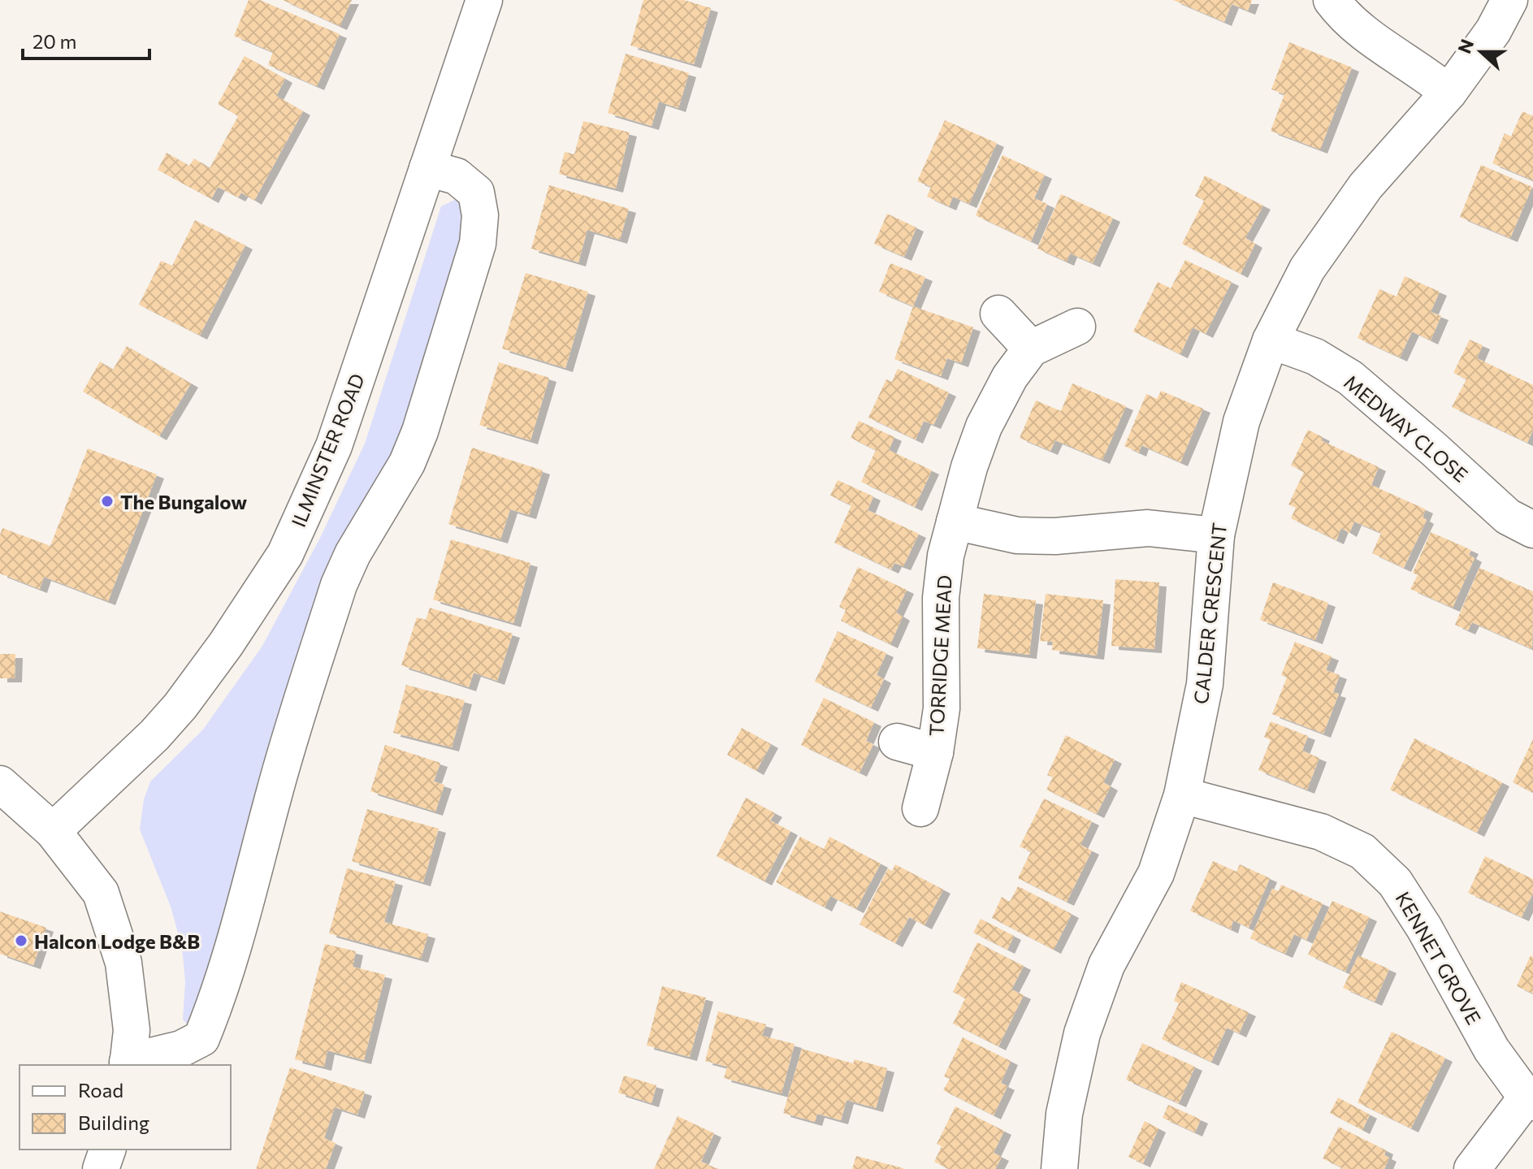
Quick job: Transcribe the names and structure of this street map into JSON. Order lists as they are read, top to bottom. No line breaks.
{"streets":{"street":["MEDWAY CLOSE","ILMINSTER ROAD","CALDER CRESCENT","TORRIDGE MEAD","KENNET GROVE"]},"crossings":[["MEDWAY CLOSE","CALDER CRESCENT"],["CALDER CRESCENT","KENNET GROVE"]],"places":["The Bungalow","Halcon Lodge B&B"],"legend":["Road","Building"],"scale_bar":"20 m","north":"left"}
